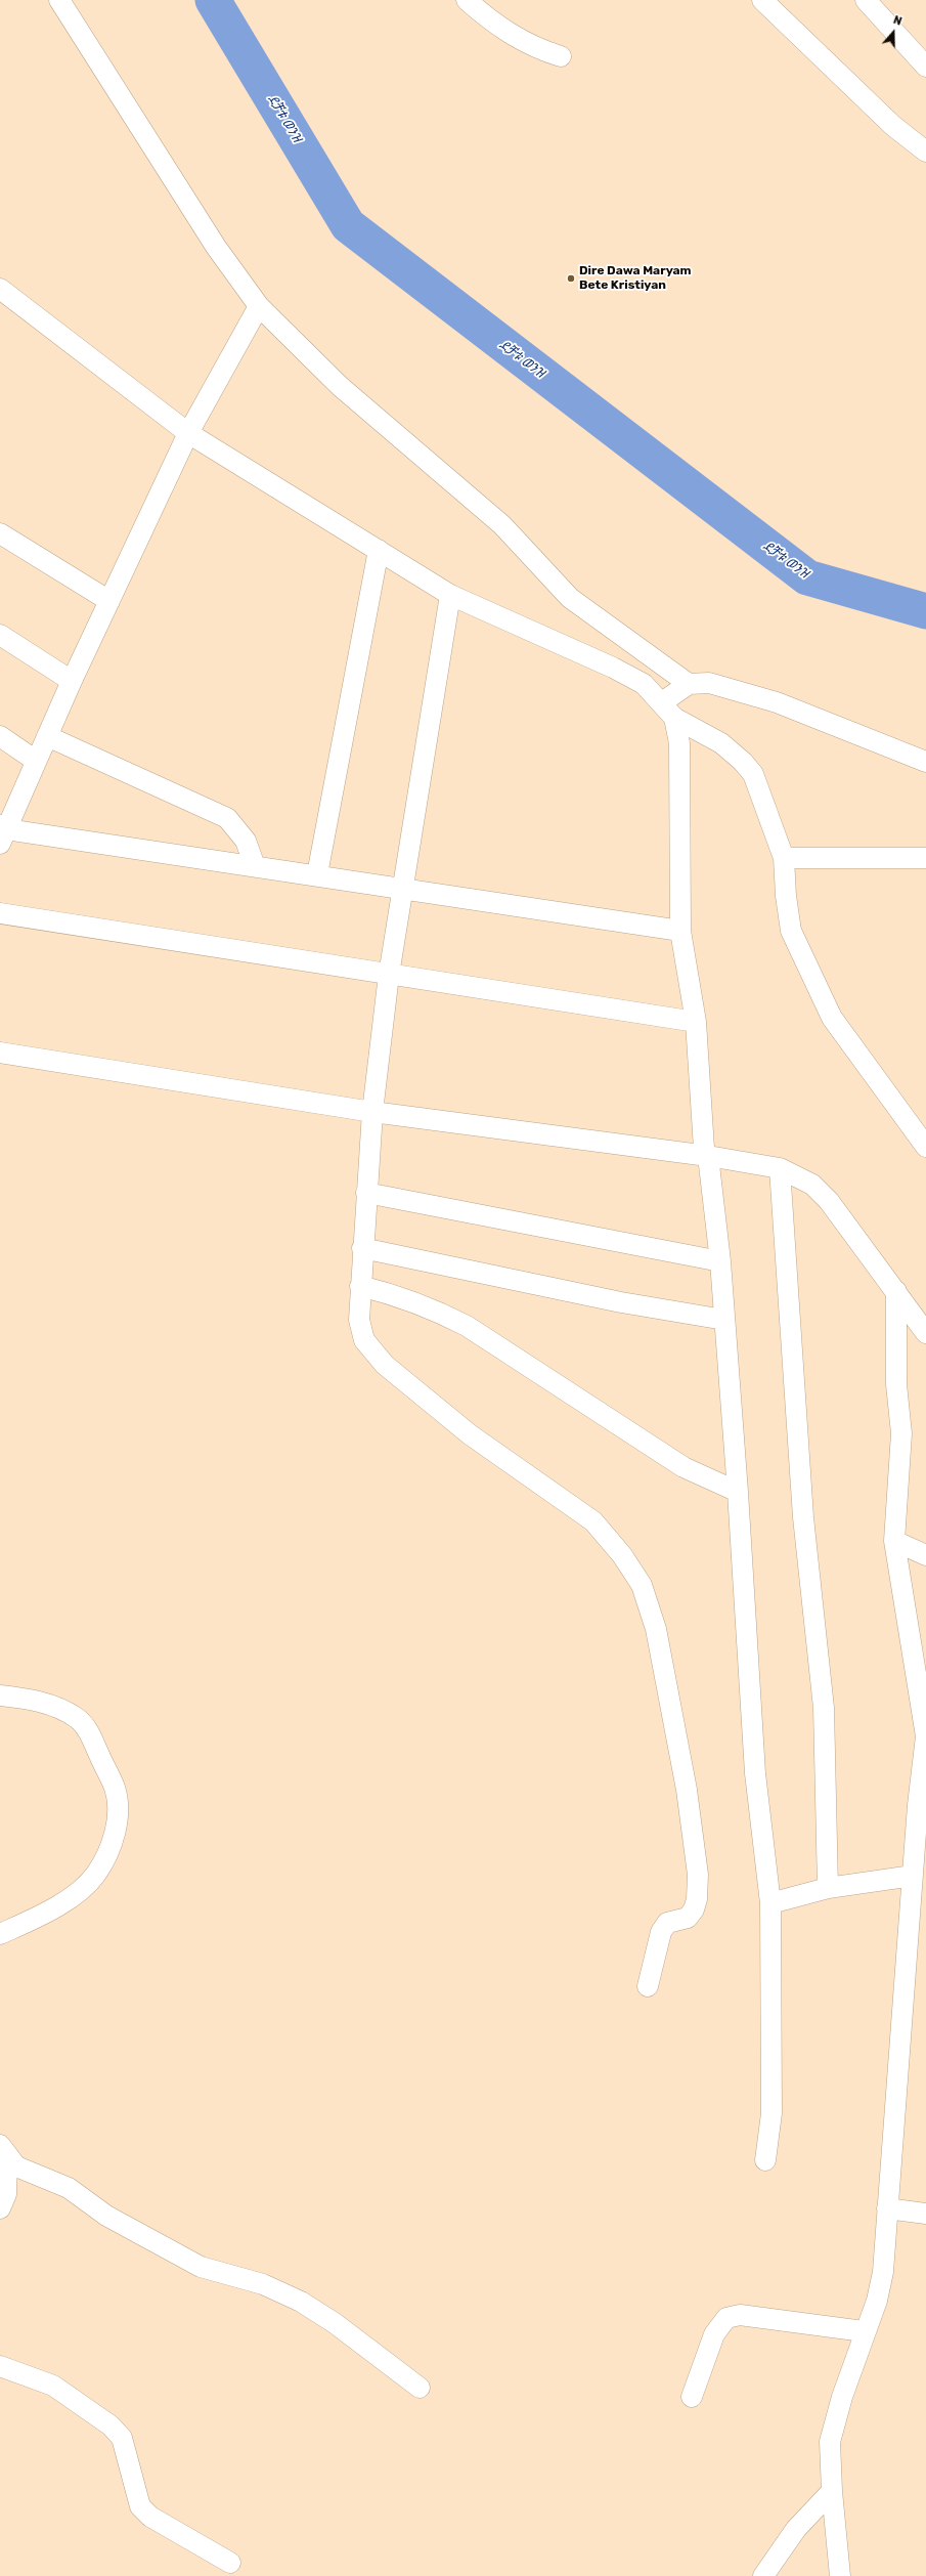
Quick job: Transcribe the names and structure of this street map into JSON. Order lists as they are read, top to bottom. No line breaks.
{"water":["ደቻቱ ወንዝ"],"places":["Dire Dawa Maryam Bete Kristiyan"],"north":"top"}
